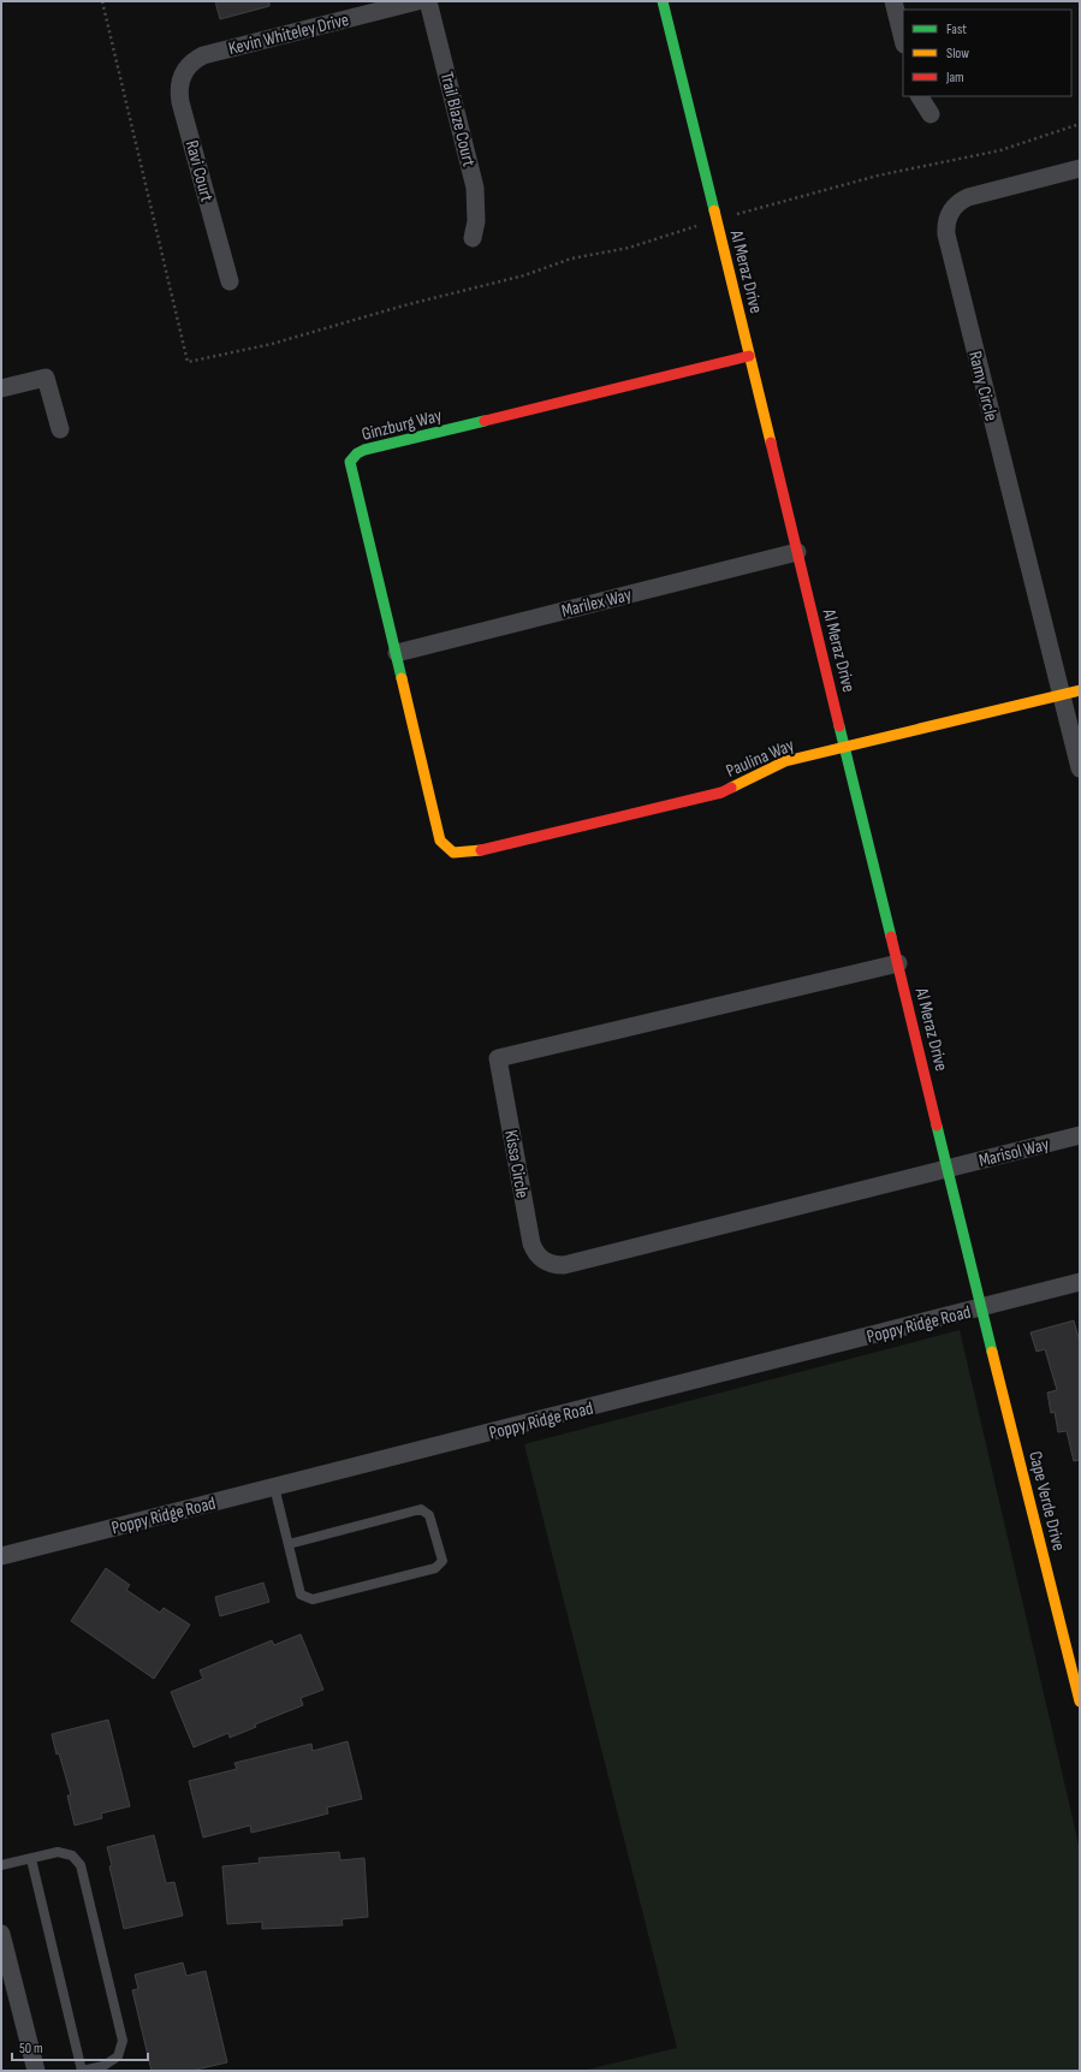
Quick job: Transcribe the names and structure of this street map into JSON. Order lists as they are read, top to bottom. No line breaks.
{"streets":{"street":["Kevin Whiteley Drive","Trail Blaze Court","Ravi Court","Al Meraz Drive","Ramy Circle","Ginzburg Way","Marilex Way","Paulina Way","Marisol Way","Kissa Circle","Poppy Ridge Road","Cape Verde Drive"]},"crossings":[["Kevin Whiteley Drive","Ravi Court"],["Al Meraz Drive","Ginzburg Way"],["Al Meraz Drive","Marilex Way"],["Al Meraz Drive","Paulina Way"],["Al Meraz Drive","Marisol Way"],["Al Meraz Drive","Kissa Circle"],["Al Meraz Drive","Poppy Ridge Road"],["Al Meraz Drive","Cape Verde Drive"],["Ramy Circle","Paulina Way"],["Ginzburg Way","Marilex Way"],["Ginzburg Way","Paulina Way"],["Marisol Way","Kissa Circle"],["Poppy Ridge Road","Cape Verde Drive"]],"legend":["Fast","Slow","Jam"],"scale_bar":"50 m"}
